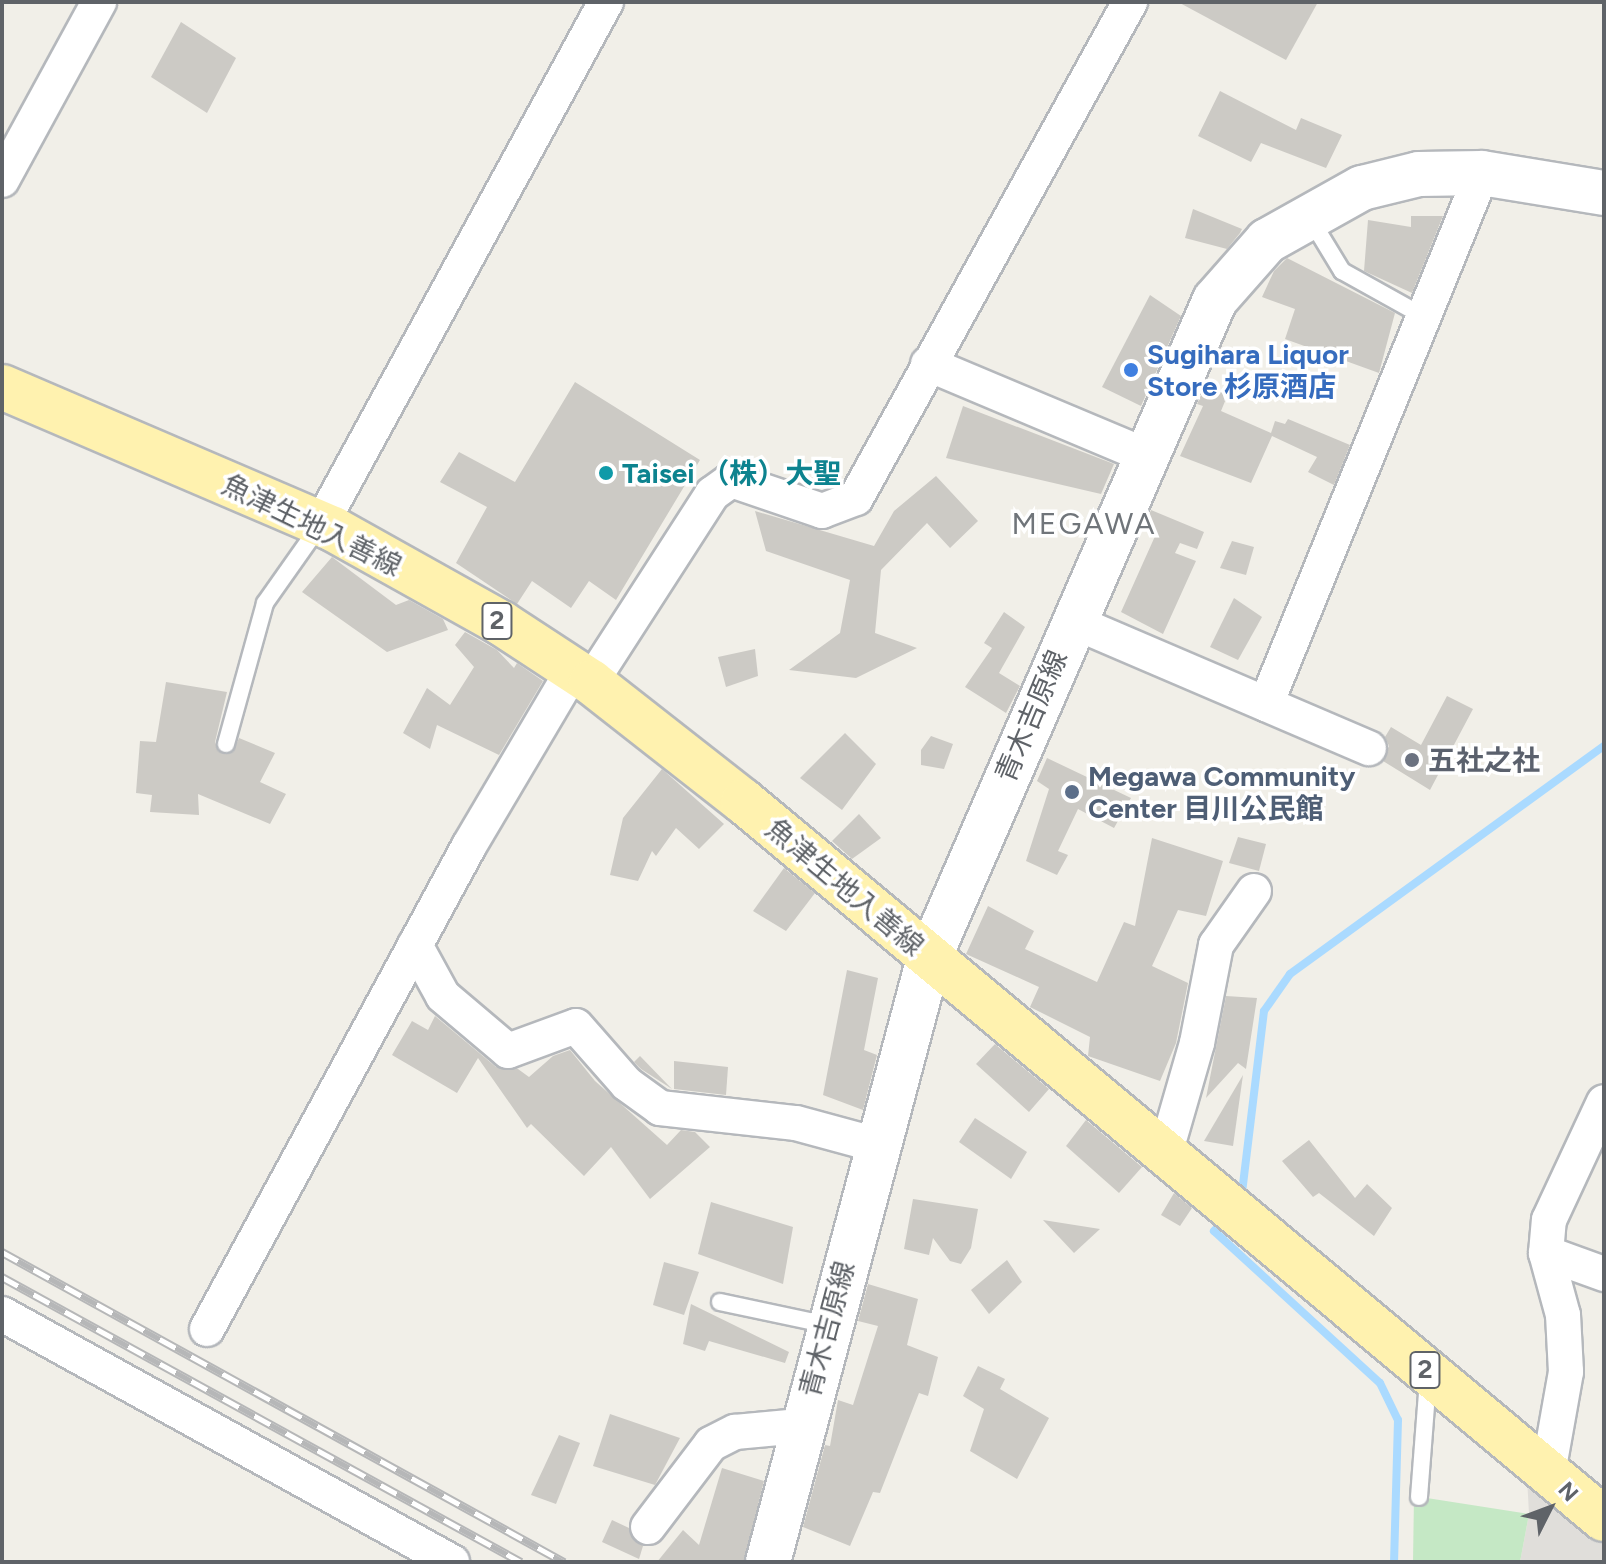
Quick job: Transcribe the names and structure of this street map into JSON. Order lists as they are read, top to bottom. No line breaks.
{"streets":{"main road":["魚津生地入善線","2","青木吉原線"]},"crossings":[["魚津生地入善線","青木吉原線"]],"districts":["MEGAWA"],"places":["Sugihara Liquor Store 杉原酒店","Taisei （株）大聖","五社之社","Megawa Community Center 目川公民館"],"north":"top right"}
